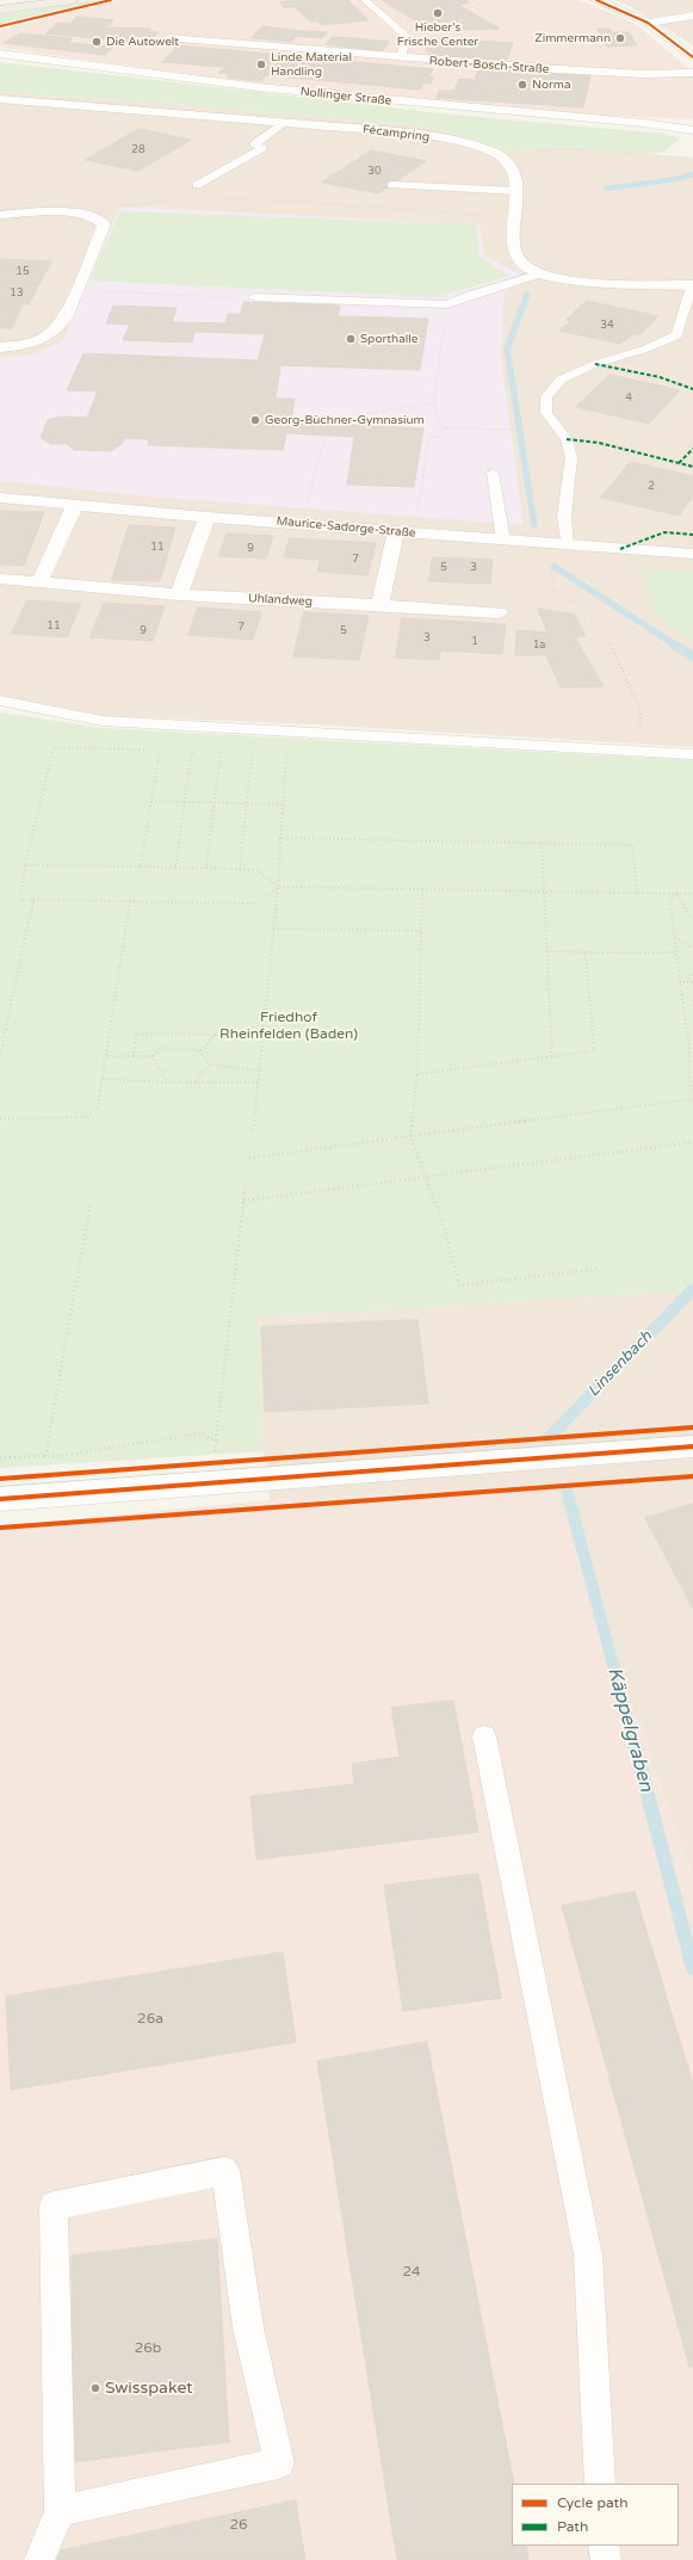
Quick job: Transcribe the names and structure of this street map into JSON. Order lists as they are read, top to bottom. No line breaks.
{"streets":{"street":["Robert-Bosch-Straße","Nollinger Straße","Fécampring","Maurice-Sadorge-Straße","Uhlandweg"]},"water":["Linsenbach","Käppelgraben"],"parks":["Friedhof Rheinfelden (Baden)"],"places":["Hieber's Frische Center","Zimmermann","Die Autowelt","Linde Material Handling","Norma","Sporthalle","Georg-Büchner-Gymnasium","Swisspaket"],"house_numbers":["28","30","15","13","34","4","2","11","9","7","5","3","11","7","9","5","3","1","1a","26a","24","26b","26"],"legend":["Cycle path","Path"]}
